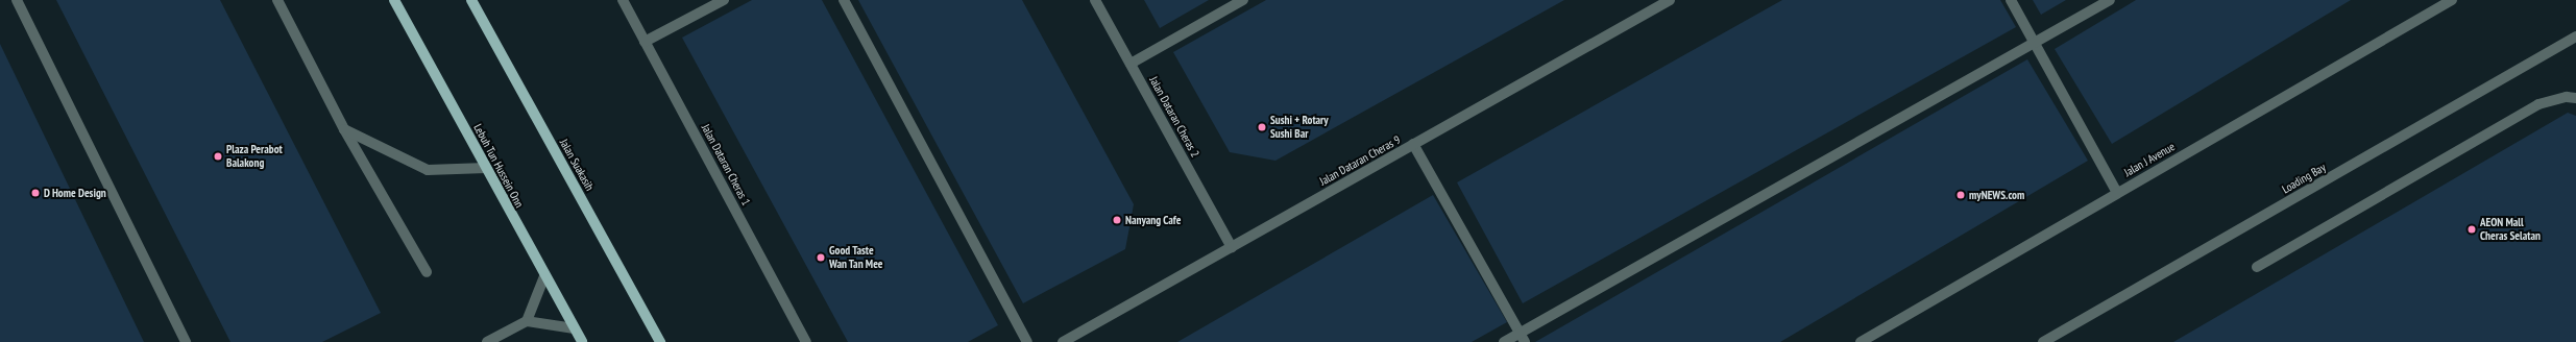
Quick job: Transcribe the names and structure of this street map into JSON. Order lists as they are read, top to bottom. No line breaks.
{"streets":{"main road":["Jalan Suakasih","Lebuh Tun Hussein Onn"],"street":["Jalan Dataran Cheras 2","Jalan J Avenue","Jalan Dataran Cheras 9","Jalan Dataran Cheras 1","Loading Bay"]},"crossings":[["Jalan Dataran Cheras 2","Jalan Dataran Cheras 9"]],"places":["Sushi + Rotary Sushi Bar","Plaza Perabot Balakong","D Home Design","myNEWS.com","Nanyang Cafe","AEON Mall Cheras Selatan","Good Taste Wan Tan Mee"]}
